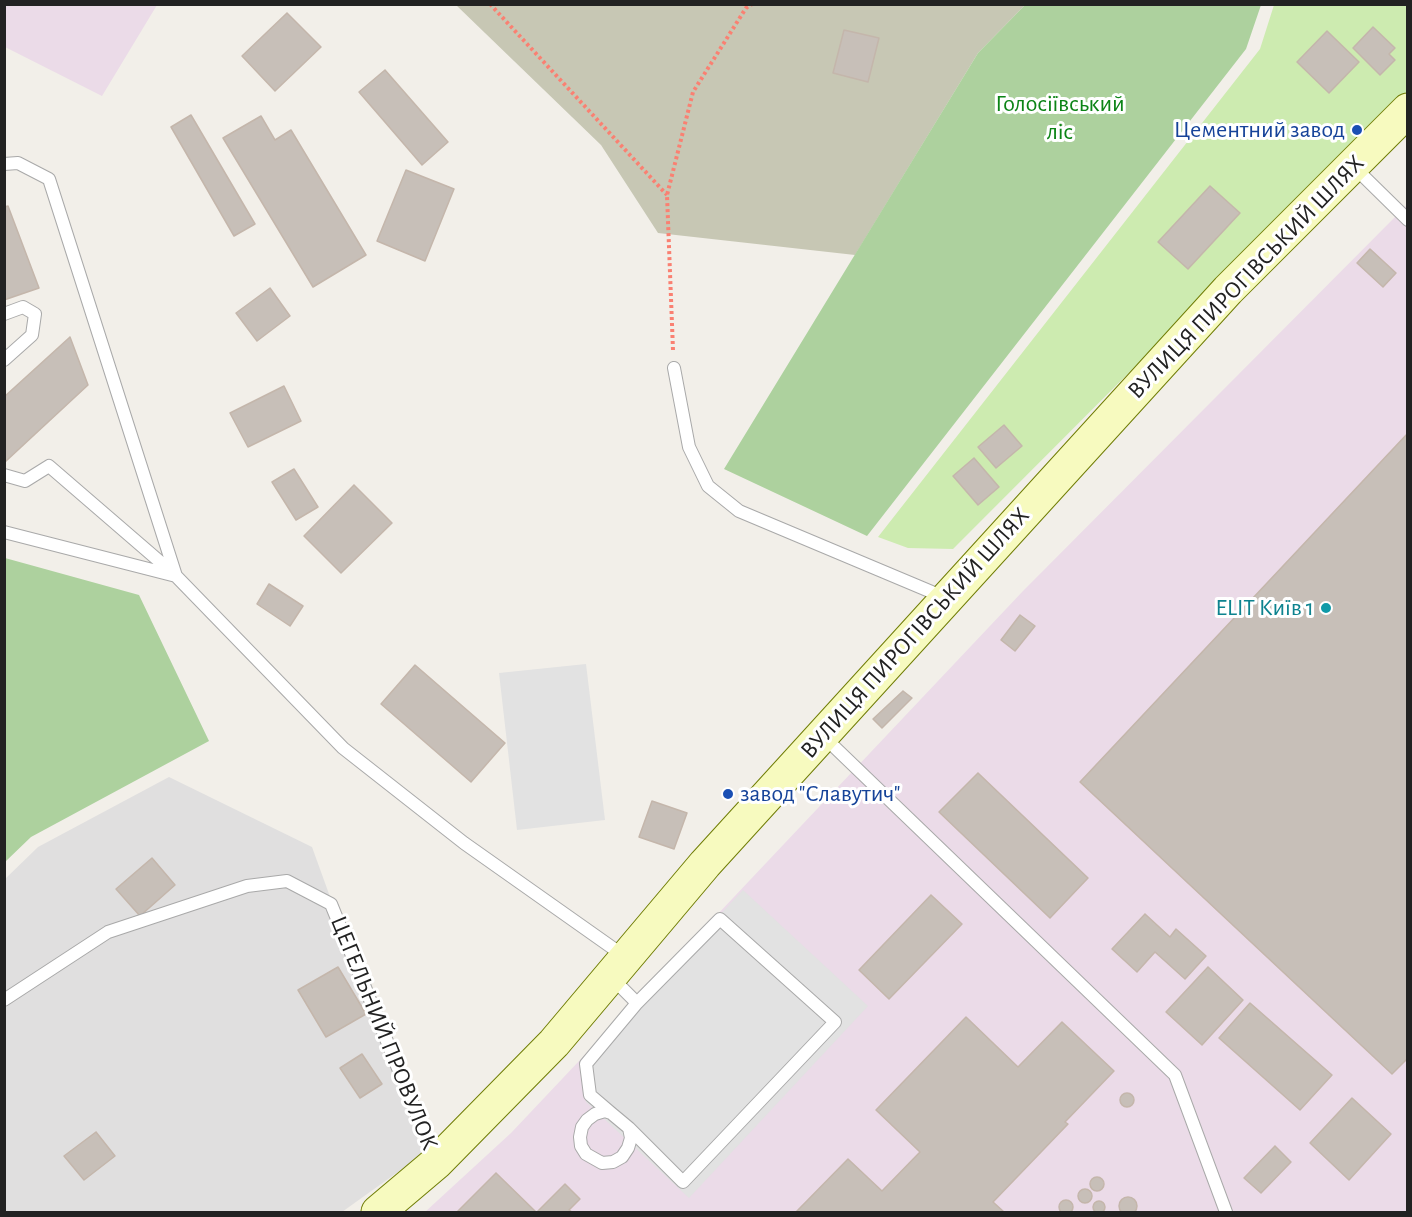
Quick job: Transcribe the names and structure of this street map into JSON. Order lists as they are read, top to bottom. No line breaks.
{"streets":{"street":["ВУЛИЦЯ ПИРОГІВСЬКИЙ ШЛЯХ"],"lane":["ЦЕГЕЛЬНИЙ ПРОВУЛОК"]},"crossings":[["ВУЛИЦЯ ПИРОГІВСЬКИЙ ШЛЯХ","ЦЕГЕЛЬНИЙ ПРОВУЛОК"]],"parks":["Голосіївський ліс"],"places":["Цементний завод","ELIT Київ 1","завод \"Славутич\""]}
